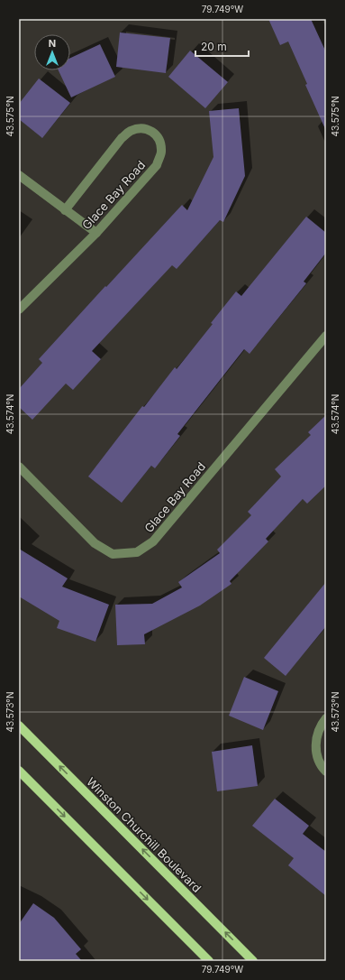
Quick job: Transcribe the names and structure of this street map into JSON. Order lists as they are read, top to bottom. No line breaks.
{"streets":{"main road":["Winston Churchill Boulevard"],"street":["Glace Bay Road"]},"scale_bar":"20 m","north":"top","coordinates":["79.749°W","43.575°N","43.574°N","43.573°N"]}
